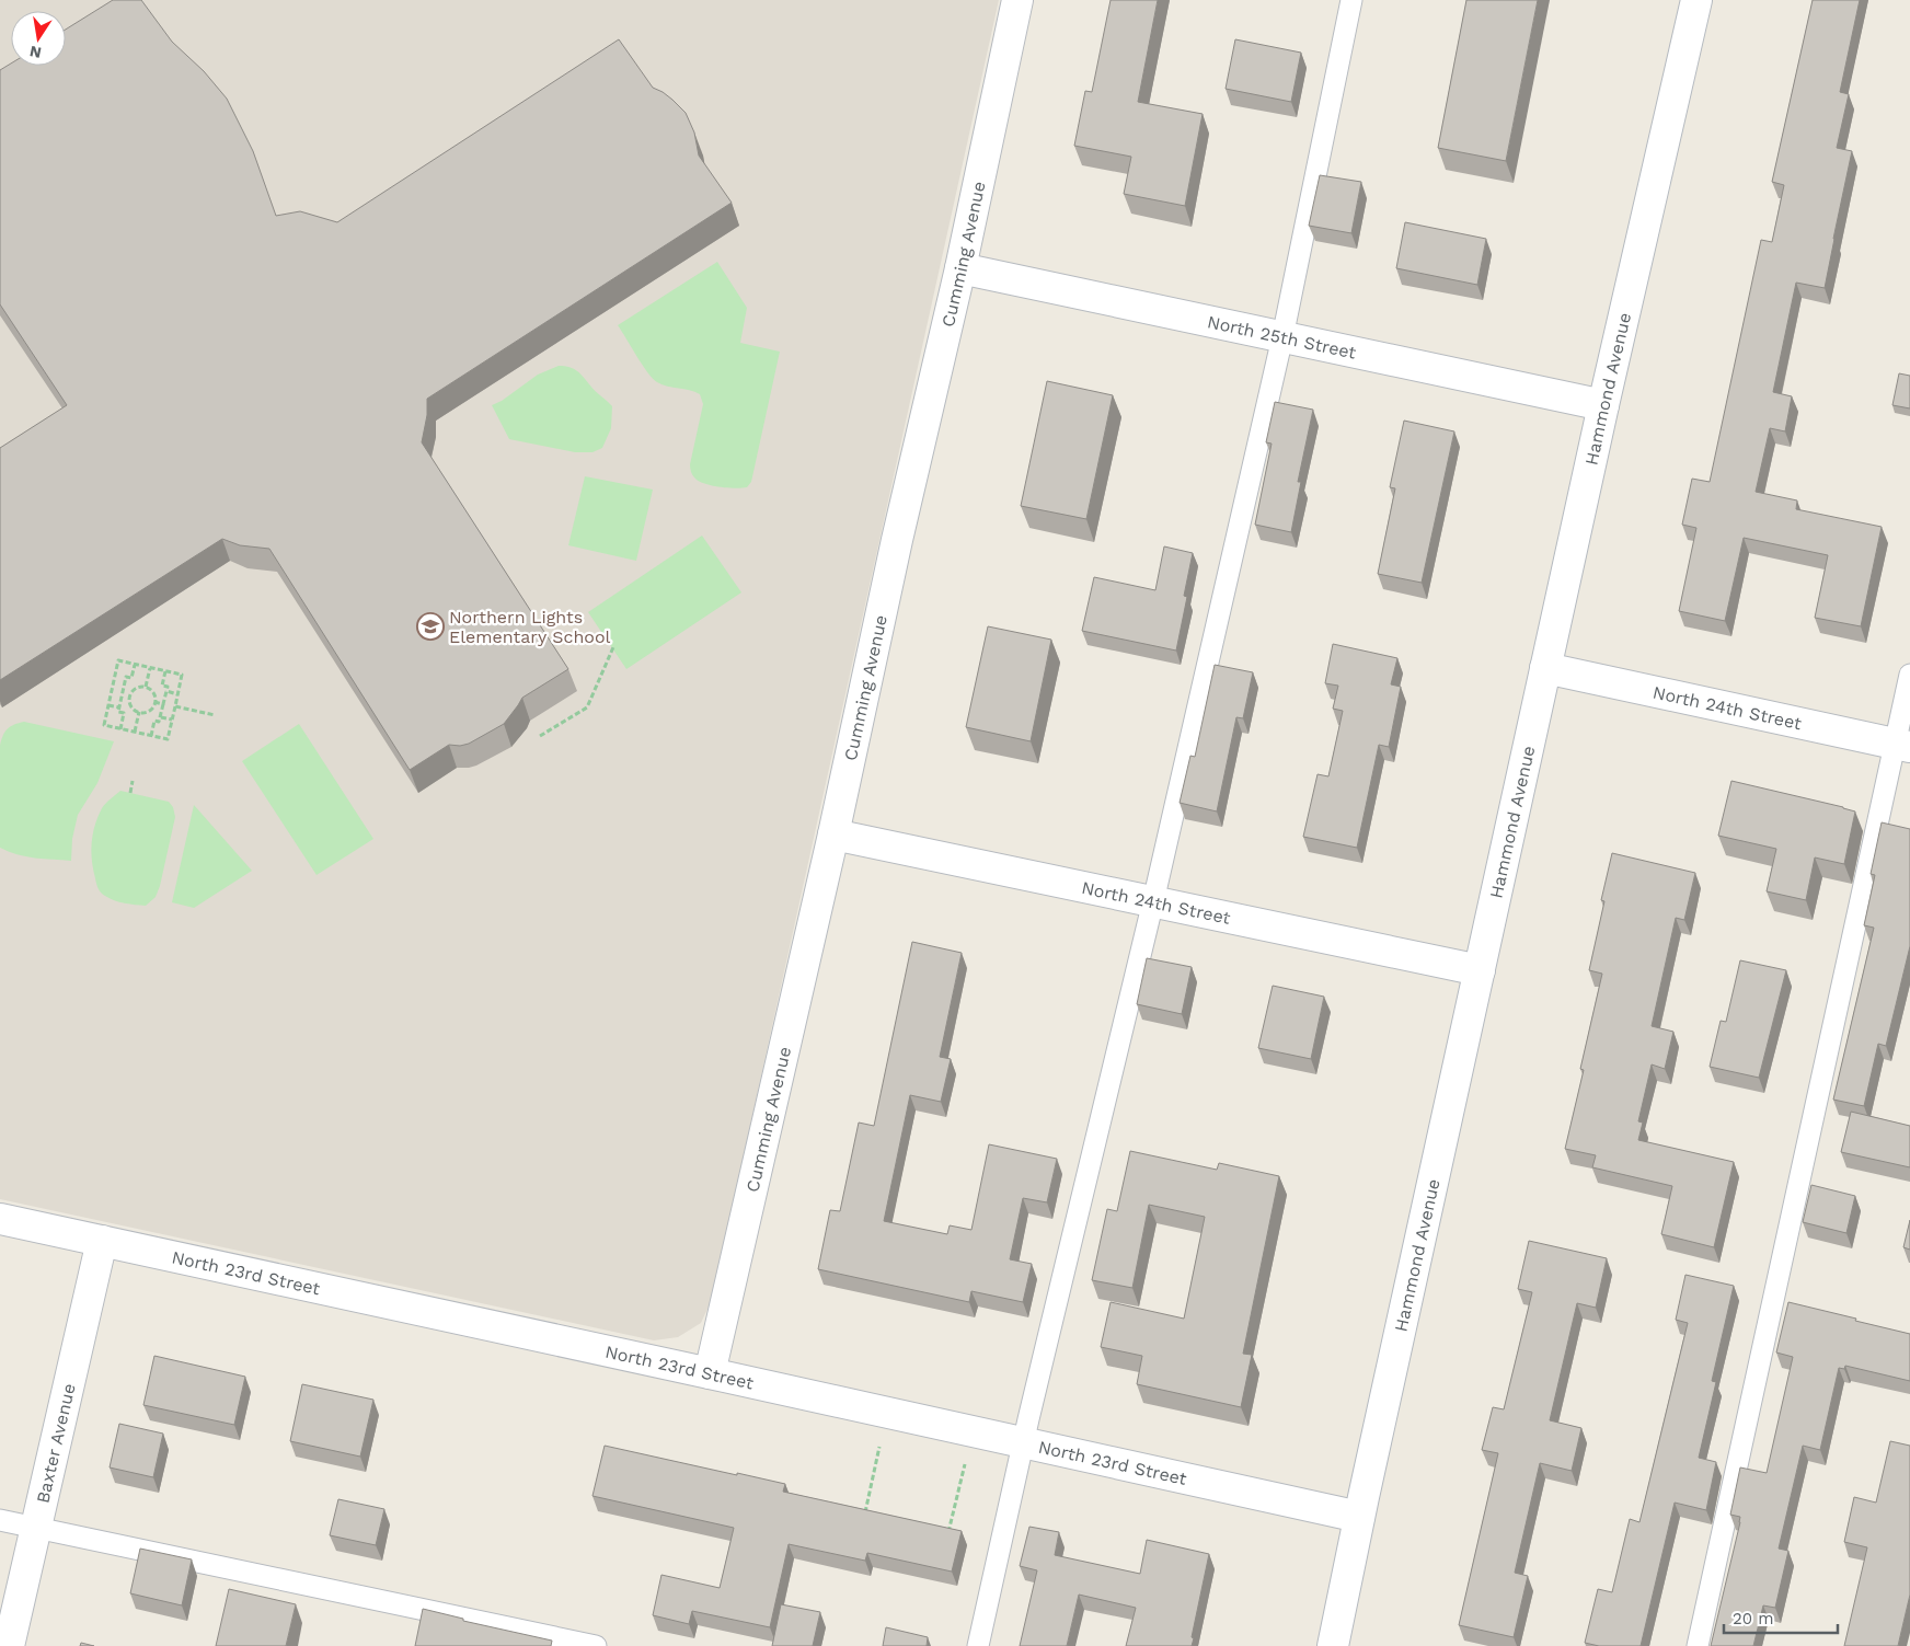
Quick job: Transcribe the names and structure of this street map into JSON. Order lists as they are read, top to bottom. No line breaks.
{"streets":{"street":["Cumming Avenue","North 25th Street","Hammond Avenue","North 24th Street","North 23rd Street","Baxter Avenue"]},"crossings":[["Cumming Avenue","North 25th Street"],["Cumming Avenue","North 24th Street"],["Cumming Avenue","North 23rd Street"],["North 25th Street","Hammond Avenue"],["Hammond Avenue","North 24th Street"],["Hammond Avenue","North 23rd Street"],["North 23rd Street","Baxter Avenue"]],"places":{"school or university":["Northern Lights Elementary School"]},"scale_bar":"20 m","north":"bottom"}
